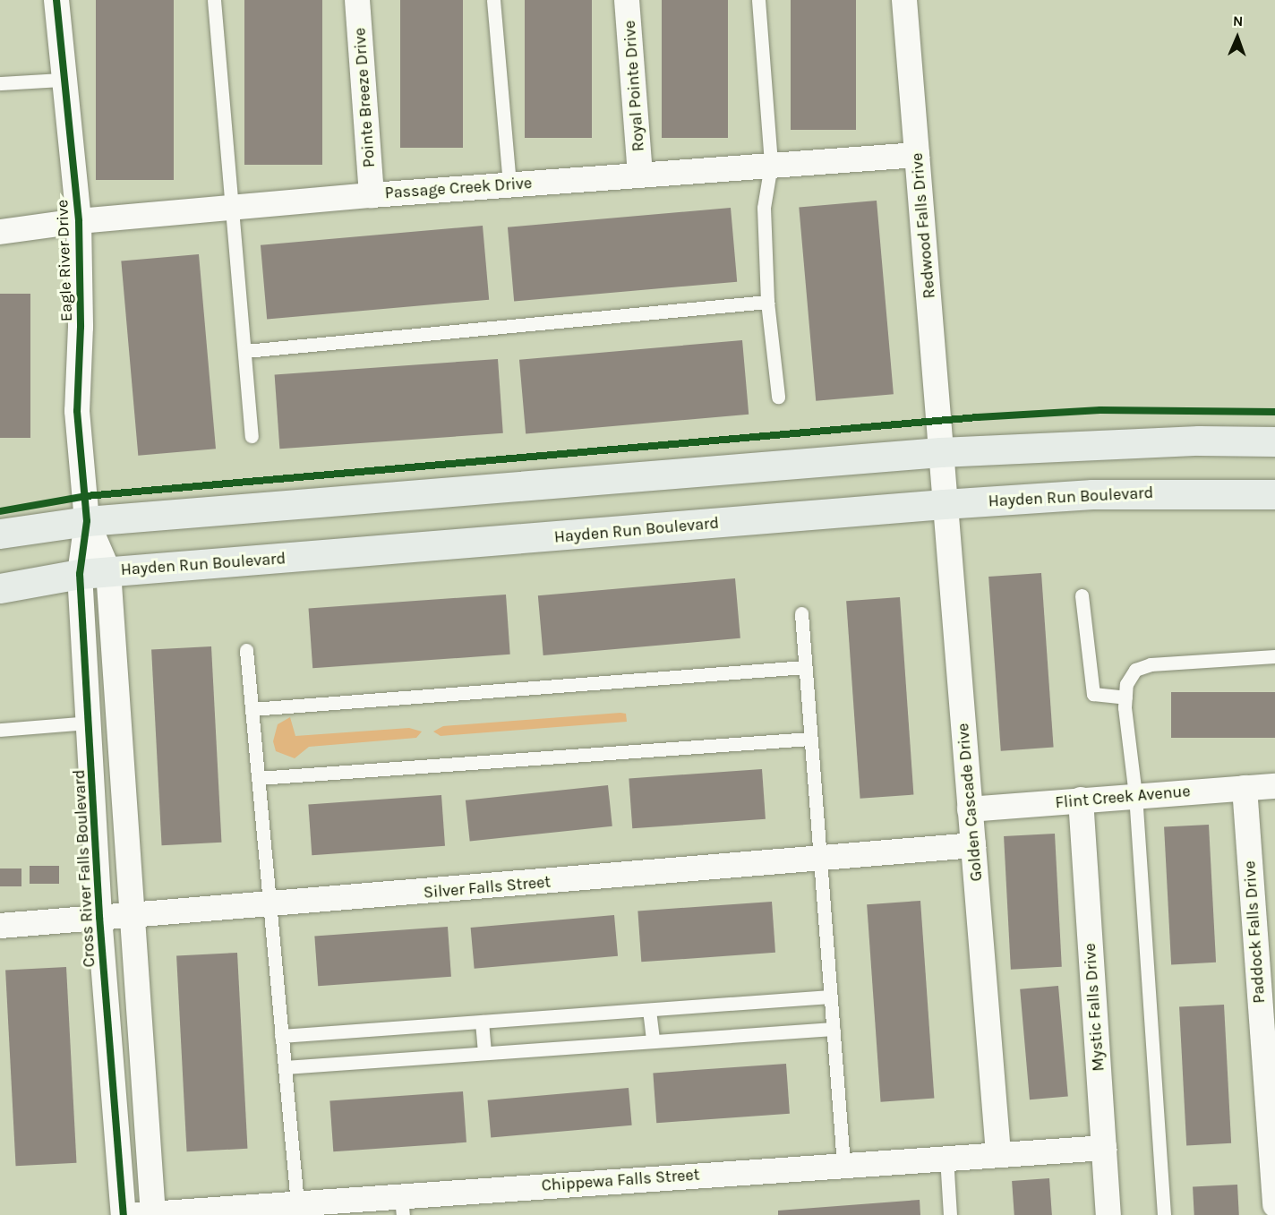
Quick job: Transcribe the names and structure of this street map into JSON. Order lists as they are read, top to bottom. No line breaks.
{"streets":{"main road":["Hayden Run Boulevard"],"street":["Royal Pointe Drive","Pointe Breeze Drive","Passage Creek Drive","Redwood Falls Drive","Eagle River Drive","Flint Creek Avenue","Golden Cascade Drive","Cross River Falls Boulevard","Silver Falls Street","Paddock Falls Drive","Mystic Falls Drive","Chippewa Falls Street"]},"crossings":[["Royal Pointe Drive","Passage Creek Drive"],["Pointe Breeze Drive","Passage Creek Drive"],["Passage Creek Drive","Redwood Falls Drive"],["Passage Creek Drive","Eagle River Drive"],["Redwood Falls Drive","Golden Cascade Drive"],["Eagle River Drive","Cross River Falls Boulevard"],["Hayden Run Boulevard","Golden Cascade Drive"],["Hayden Run Boulevard","Cross River Falls Boulevard"],["Flint Creek Avenue","Golden Cascade Drive"],["Flint Creek Avenue","Paddock Falls Drive"],["Flint Creek Avenue","Mystic Falls Drive"],["Golden Cascade Drive","Silver Falls Street"],["Golden Cascade Drive","Chippewa Falls Street"],["Cross River Falls Boulevard","Silver Falls Street"],["Mystic Falls Drive","Chippewa Falls Street"]],"north":"top"}
